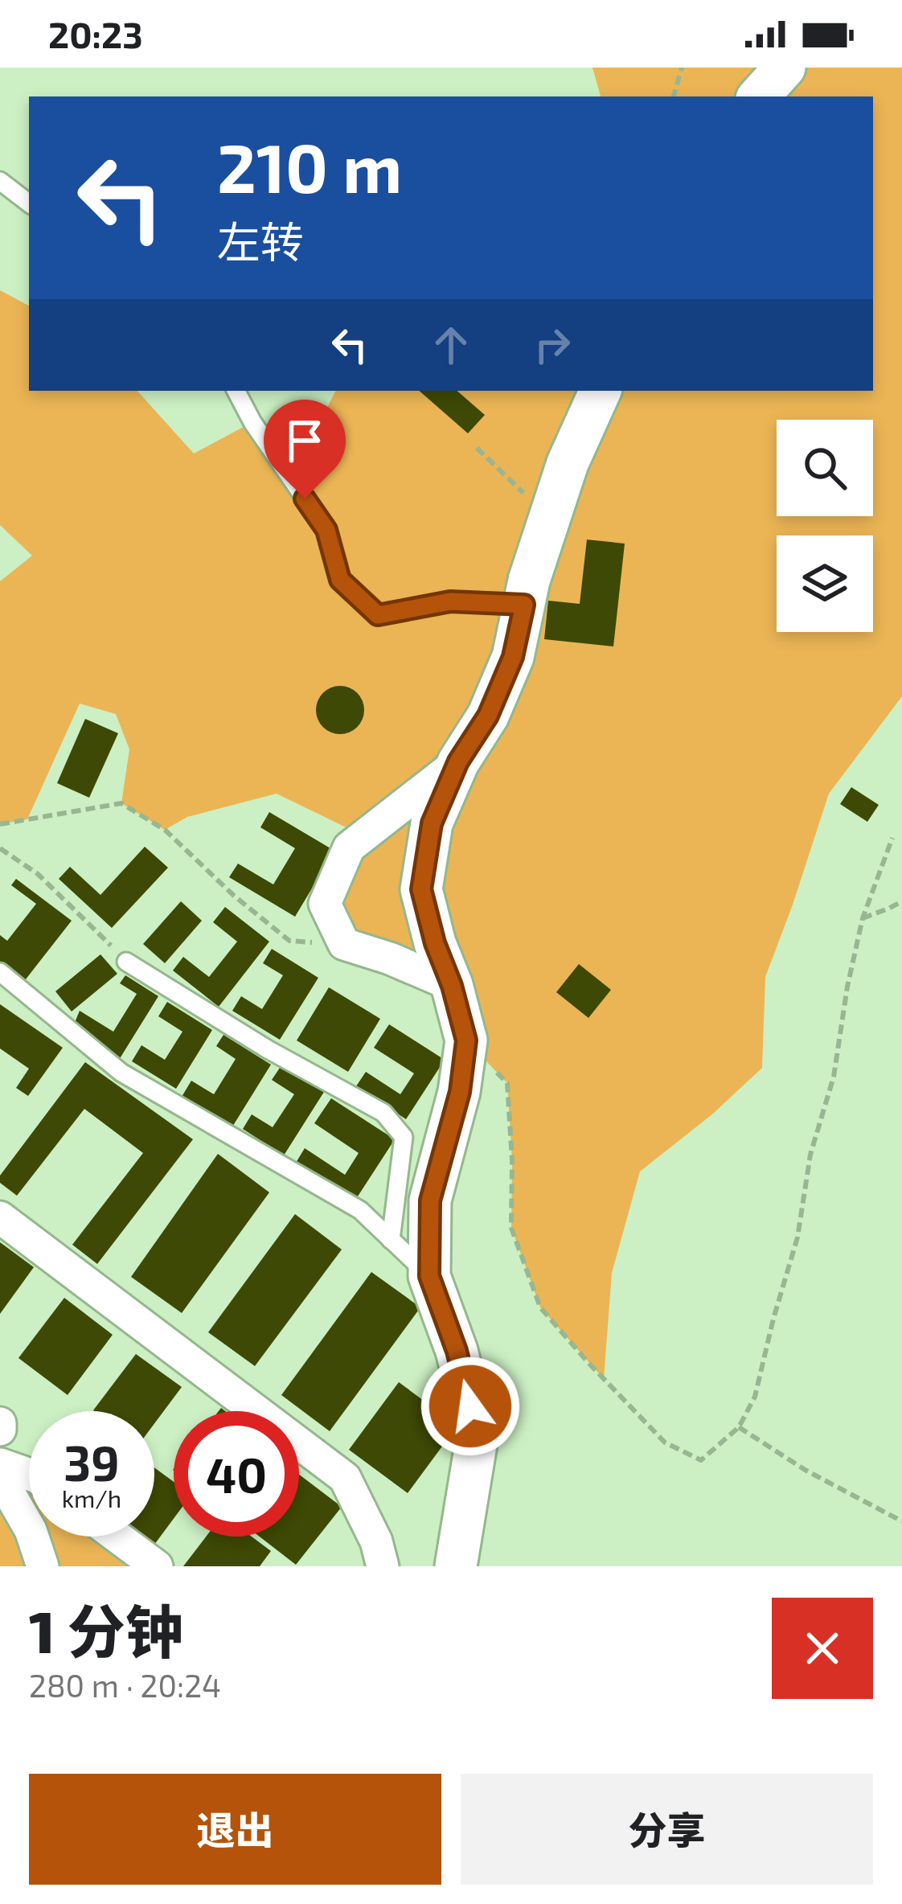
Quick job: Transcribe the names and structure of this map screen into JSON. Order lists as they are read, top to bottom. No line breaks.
{"page":{"status":"20:23","turn":["210 m","左转"],"speed":"39 km/h","limit":"40","heading":["1 分钟","280 m · 20:24"],"buttons":["退出","分享"]}}
